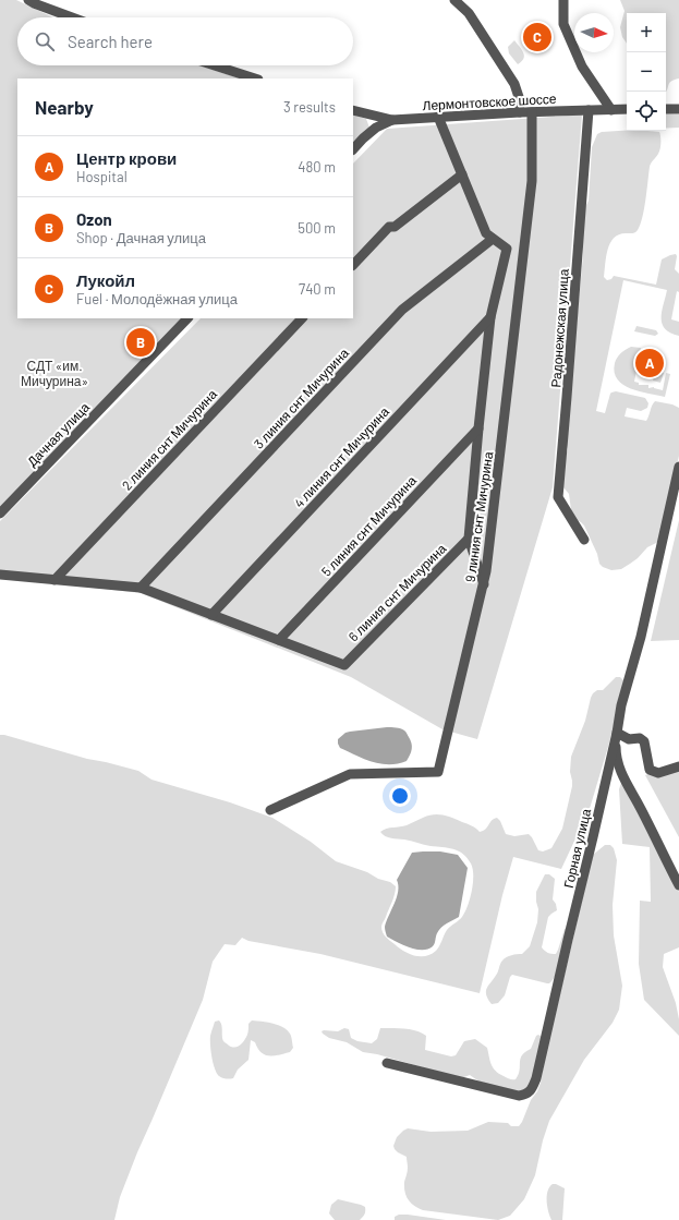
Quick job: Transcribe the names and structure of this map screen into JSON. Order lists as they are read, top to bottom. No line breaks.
{"streets":{"street":["Лермонтовское шоссе","Радонежская улица","3 линия снт Мичурина","Дачная улица","2 линия снт Мичурина","4 линия снт Мичурина","9 линия снт Мичурина","5 линия снт Мичурина","6 линия снт Мичурина","Горная улица"]},"crossings":[["Лермонтовское шоссе","Радонежская улица"],["Лермонтовское шоссе","9 линия снт Мичурина"],["5 линия снт Мичурина","6 линия снт Мичурина"]],"parks":["СДТ «им. Мичурина»"],"north":"right","page":{"map_buttons":["+","−"],"search":"Search here","pins":["C","B","A"],"heading":["Nearby","3 results"],"list":[{"mark":"A","name":"Центр крови","note":"Hospital","value":"480 m"},{"mark":"B","name":"Ozon","note":"Shop · Дачная улица","value":"500 m"},{"mark":"C","name":"Лукойл","note":"Fuel · Молодёжная улица","value":"740 m"}]}}
